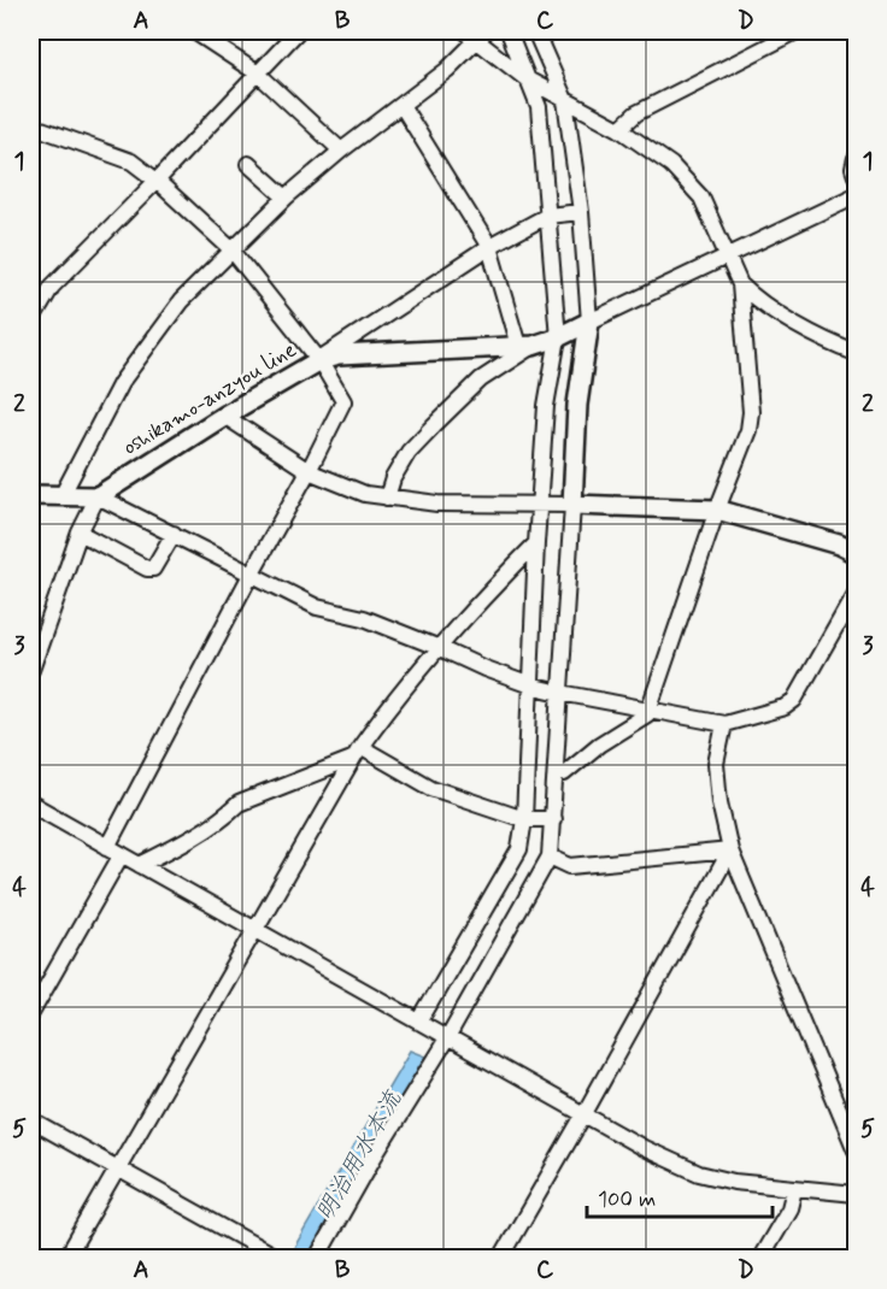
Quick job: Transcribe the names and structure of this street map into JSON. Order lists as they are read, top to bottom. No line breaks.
{"streets":{"main road":["oshikamo-anzyou line"]},"water":["明治用水本流"],"scale_bar":"100 m","grid":{"columns":["A","B","C","D"],"rows":["1","2","3","4","5"]}}
